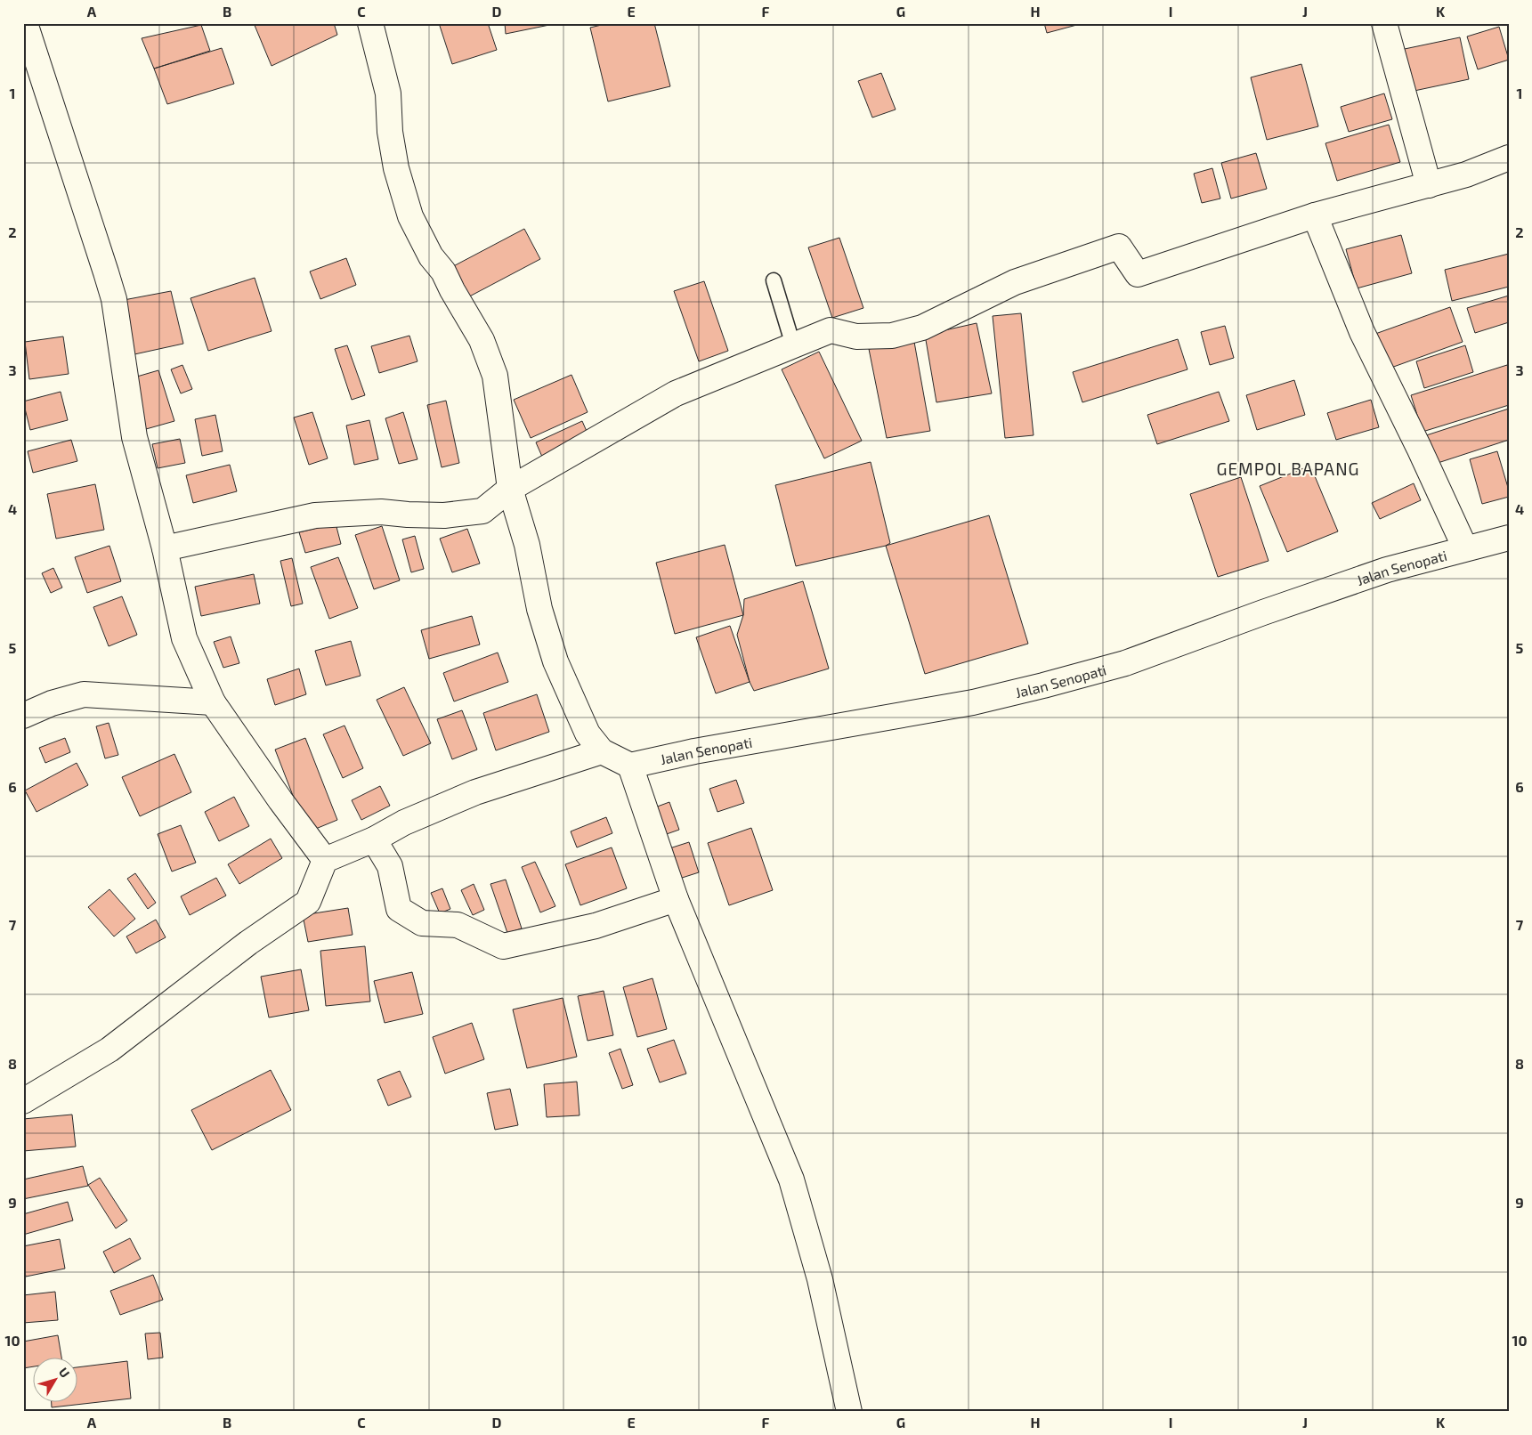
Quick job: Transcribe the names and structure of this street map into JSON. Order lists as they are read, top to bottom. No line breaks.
{"streets":{"street":["Jalan Senopati"]},"districts":["GEMPOL BAPANG"],"north":"top right","grid":{"columns":["A","B","C","D","E","F","G","H","I","J","K"],"rows":["1","2","3","4","5","6","7","8","9","10"]}}
